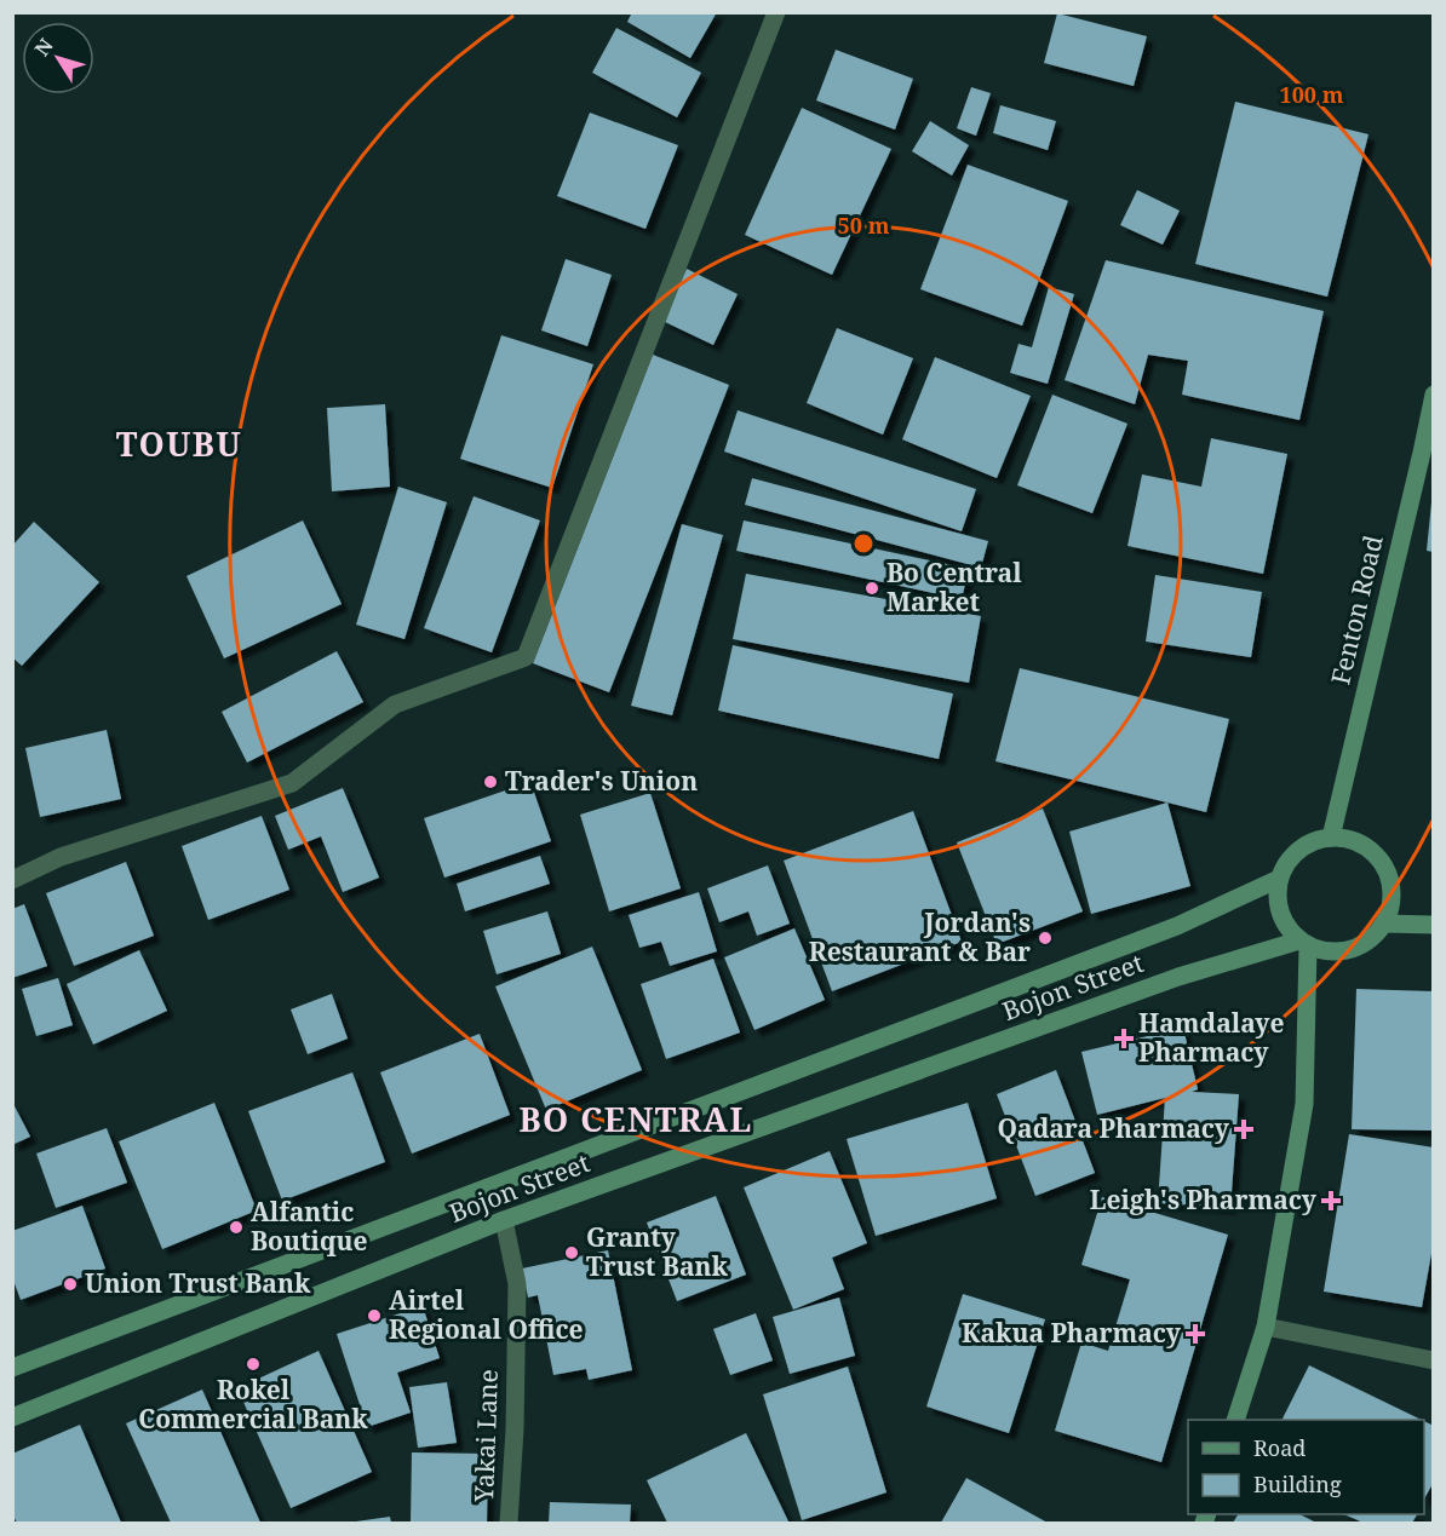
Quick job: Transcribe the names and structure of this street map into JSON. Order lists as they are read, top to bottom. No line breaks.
{"streets":{"street":["Fenton Road","Bojon Street","Yakai Lane"]},"crossings":[["Fenton Road","Bojon Street"],["Bojon Street","Yakai Lane"]],"districts":["TOUBU","BO CENTRAL"],"places":{"other":["Bo Central Market","Trader's Union","Jordan's Restaurant & Bar","Alfantic Boutique","Granty Trust Bank","Union Trust Bank","Airtel Regional Office","Rokel Commercial Bank"],"health":["Hamdalaye Pharmacy","Qadara Pharmacy","Leigh's Pharmacy","Kakua Pharmacy"]},"legend":["Road","Building"],"north":"top left","rings":["100 m","50 m"]}
